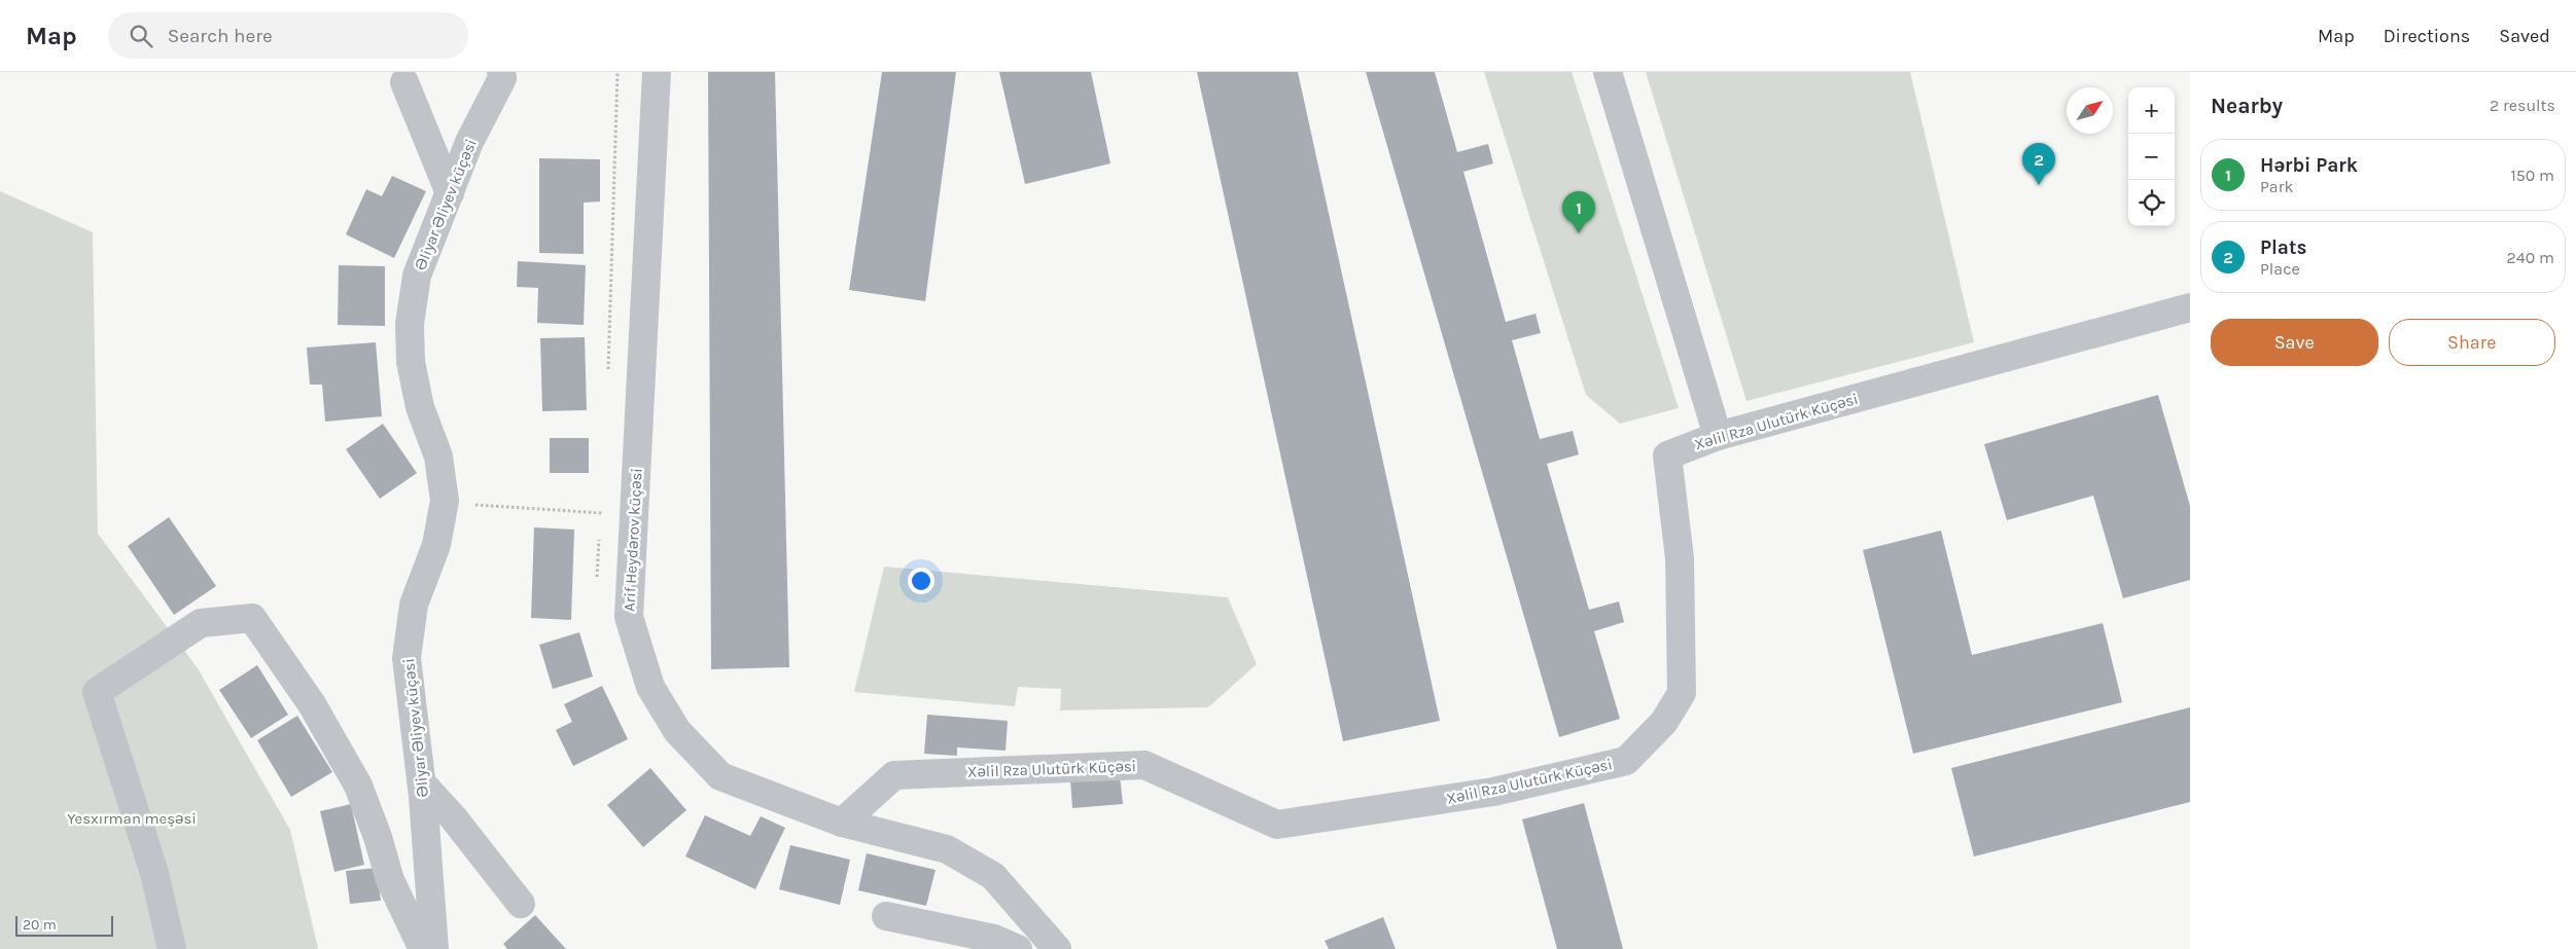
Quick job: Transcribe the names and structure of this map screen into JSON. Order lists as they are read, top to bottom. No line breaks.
{"streets":{"street":["Əliyar Əliyev küçəsi","Xəlil Rza Ulutürk Küçəsi","Arif Heydərov küçəsi"]},"crossings":[["Xəlil Rza Ulutürk Küçəsi","Arif Heydərov küçəsi"]],"parks":["Yesxırman meşəsi"],"scale_bar":"20 m","north":"top right","page":{"header":"Map","search":"Search here","nav":["Map","Directions","Saved"],"heading":["Nearby","2 results"],"map_buttons":["+","−"],"list":[{"mark":"1","name":"Hərbi Park","note":"Park","value":"150 m"},{"mark":"2","name":"Plats","note":"Place","value":"240 m"}],"pins":["2","1"],"buttons":["Save","Share"],"scale":"20 m"}}
